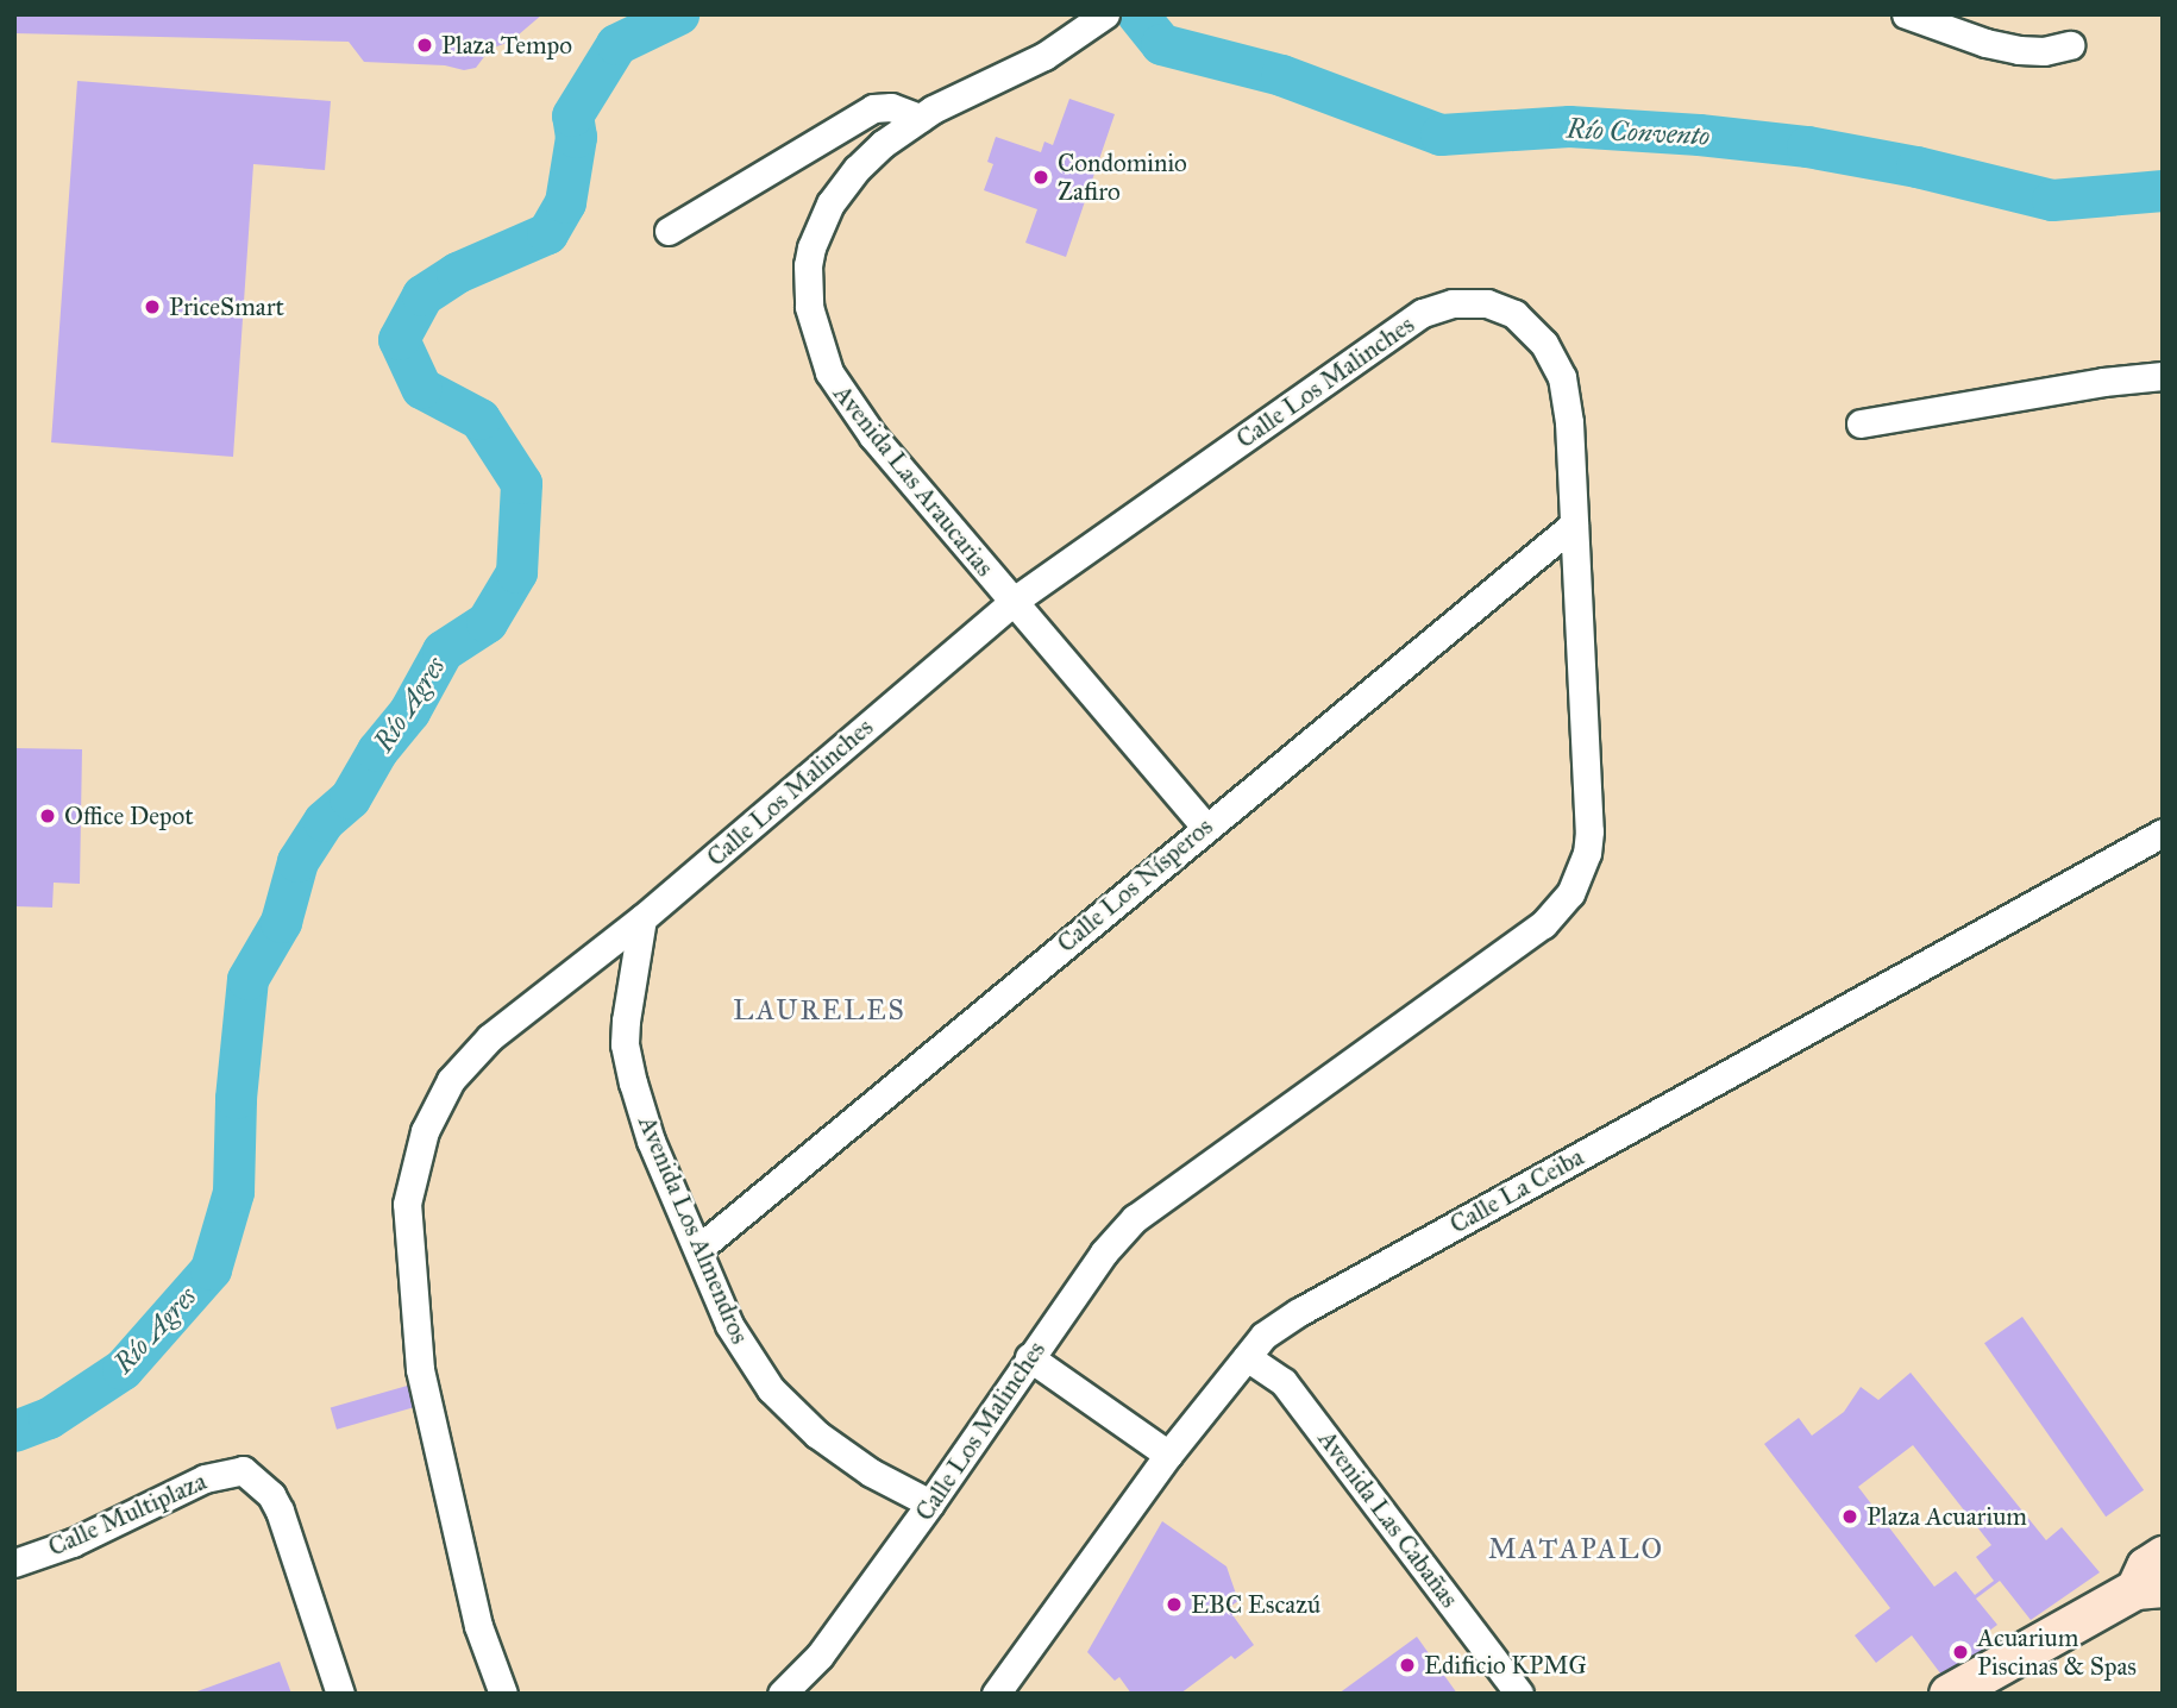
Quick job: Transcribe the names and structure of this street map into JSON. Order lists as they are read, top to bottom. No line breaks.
{"streets":{"street":["Calle Los Malinches","Avenida Las Araucarias","Calle Los Nísperos","Calle La Ceiba","Avenida Los Almendros","Calle Multiplaza","Avenida Las Cabañas"]},"crossings":[["Calle Los Malinches","Avenida Las Araucarias"],["Calle Los Malinches","Calle Los Nísperos"],["Calle Los Malinches","Avenida Los Almendros"],["Avenida Las Araucarias","Calle Los Nísperos"],["Calle Los Nísperos","Avenida Los Almendros"],["Calle La Ceiba","Avenida Las Cabañas"]],"districts":["LAURELES","MATAPALO"],"water":["Río Convento","Río Agres"],"places":["Plaza Tempo","Condominio Zafiro","PriceSmart","Office Depot","Plaza Acuarium","EBC Escazú","Acuarium Piscinas & Spas","Edificio KPMG"]}
